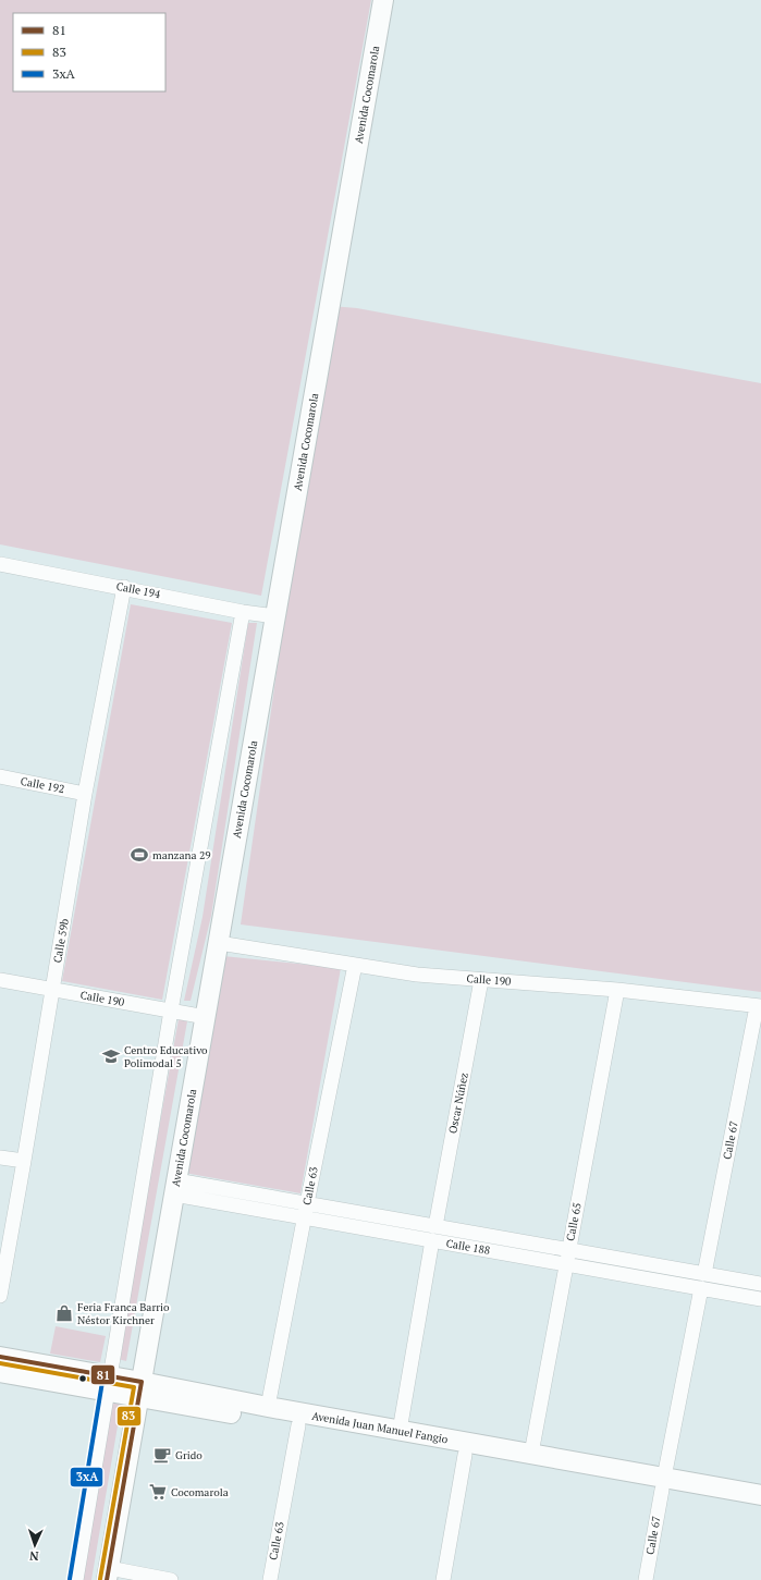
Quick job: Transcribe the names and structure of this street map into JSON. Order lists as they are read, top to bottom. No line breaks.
{"streets":{"main road":["Avenida Cocomarola","Avenida Juan Manuel Fangio"],"street":["Calle 194","Calle 192","Calle 59b","Calle 190","Oscar Núñez","Calle 67","Calle 63","Calle 65","Calle 188"]},"crossings":[["Avenida Cocomarola","Calle 194"],["Avenida Cocomarola","Calle 190"],["Avenida Cocomarola","Calle 188"],["Avenida Cocomarola","Avenida Juan Manuel Fangio"],["Calle 194","Calle 59b"],["Calle 192","Calle 59b"],["Calle 59b","Calle 190"],["Calle 190","Oscar Núñez"],["Calle 190","Calle 67"],["Calle 190","Calle 63"],["Calle 190","Calle 65"],["Oscar Núñez","Calle 188"],["Oscar Núñez","Avenida Juan Manuel Fangio"],["Calle 67","Calle 188"],["Calle 67","Avenida Juan Manuel Fangio"],["Calle 63","Calle 188"],["Calle 63","Avenida Juan Manuel Fangio"],["Calle 65","Calle 188"],["Calle 65","Avenida Juan Manuel Fangio"]],"places":{"sports":["manzana 29"],"school or university":["Centro Educativo Polimodal 5"],"shop":["Feria Franca Barrio Néstor Kirchner"],"cafe":["Grido"],"supermarket":["Cocomarola"]},"lines":["transit line 81","transit line 83","transit line 3xA"],"legend":["81","83","3xA"],"north":"bottom"}
